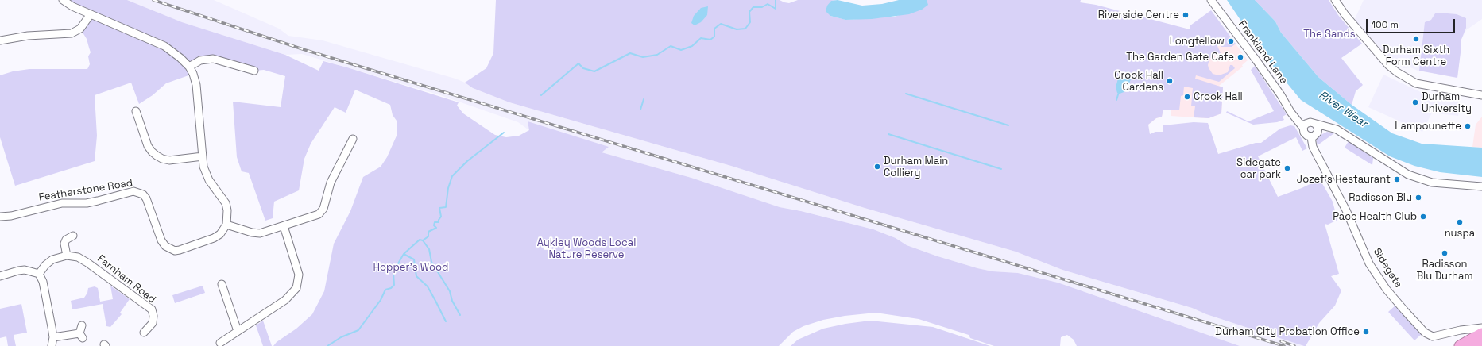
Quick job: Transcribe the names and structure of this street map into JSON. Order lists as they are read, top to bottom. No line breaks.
{"streets":{"street":["Frankland Lane","Featherstone Road","Sidegate","Farnham Road"]},"crossings":[["Frankland Lane","Sidegate"]],"water":["River Wear"],"parks":["The Sands","Aykley Woods Local Nature Reserve","Hopper's Wood"],"places":["Riverside Centre","Durham Sixth Form Centre","Longfellow","The Garden Gate Cafe","Crook Hall Gardens","Crook Hall","Durham University","Lampounette","Durham Main Colliery","Sidegate car park","Jozef's Restaurant","Radisson Blu","Pace Health Club","nuspa","Radisson Blu Durham","Durham City Probation Office"],"scale_bar":"100 m"}
